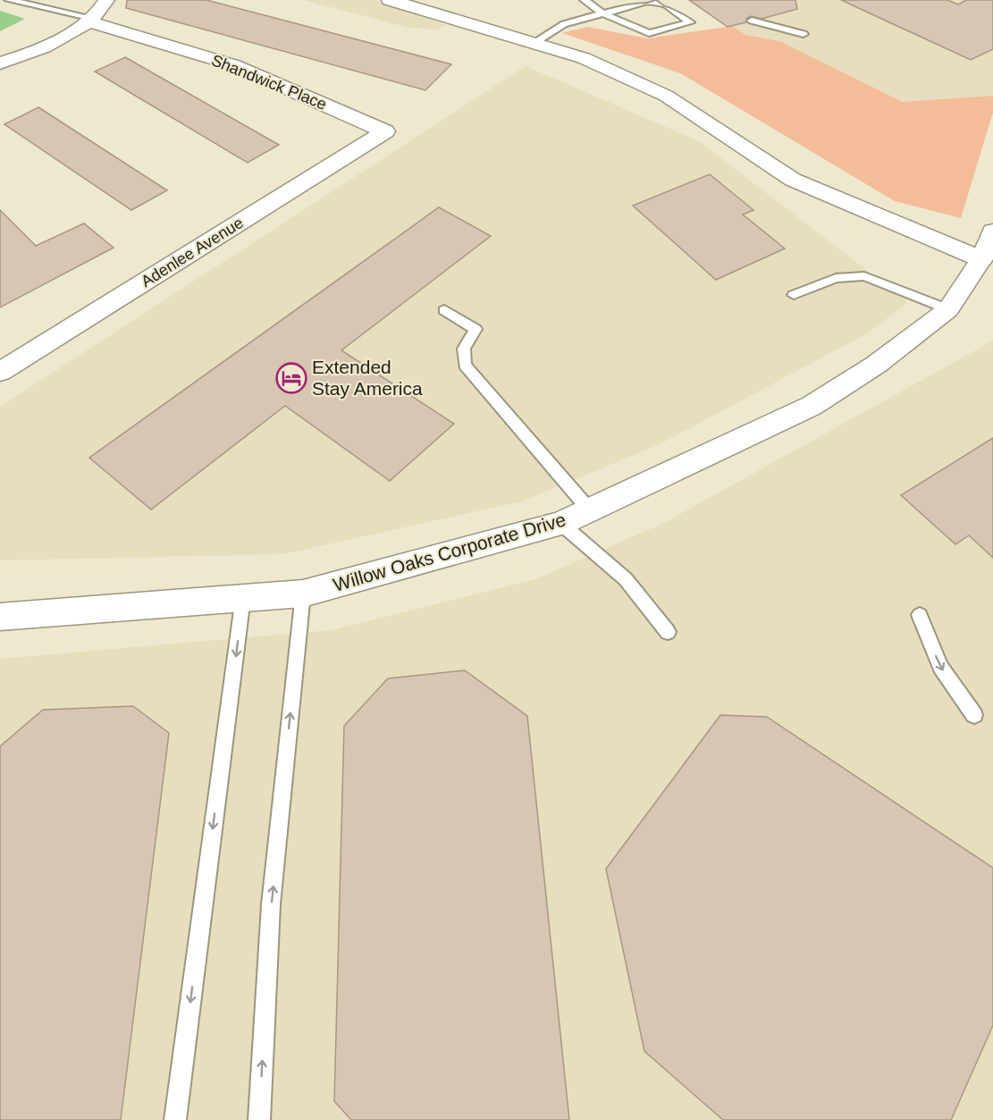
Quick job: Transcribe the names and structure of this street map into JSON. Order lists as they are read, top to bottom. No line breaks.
{"streets":{"street":["Shandwick Place","Adenlee Avenue","Willow Oaks Corporate Drive"]},"crossings":[["Shandwick Place","Adenlee Avenue"]],"places":{"hotel":["Extended Stay America"]}}
